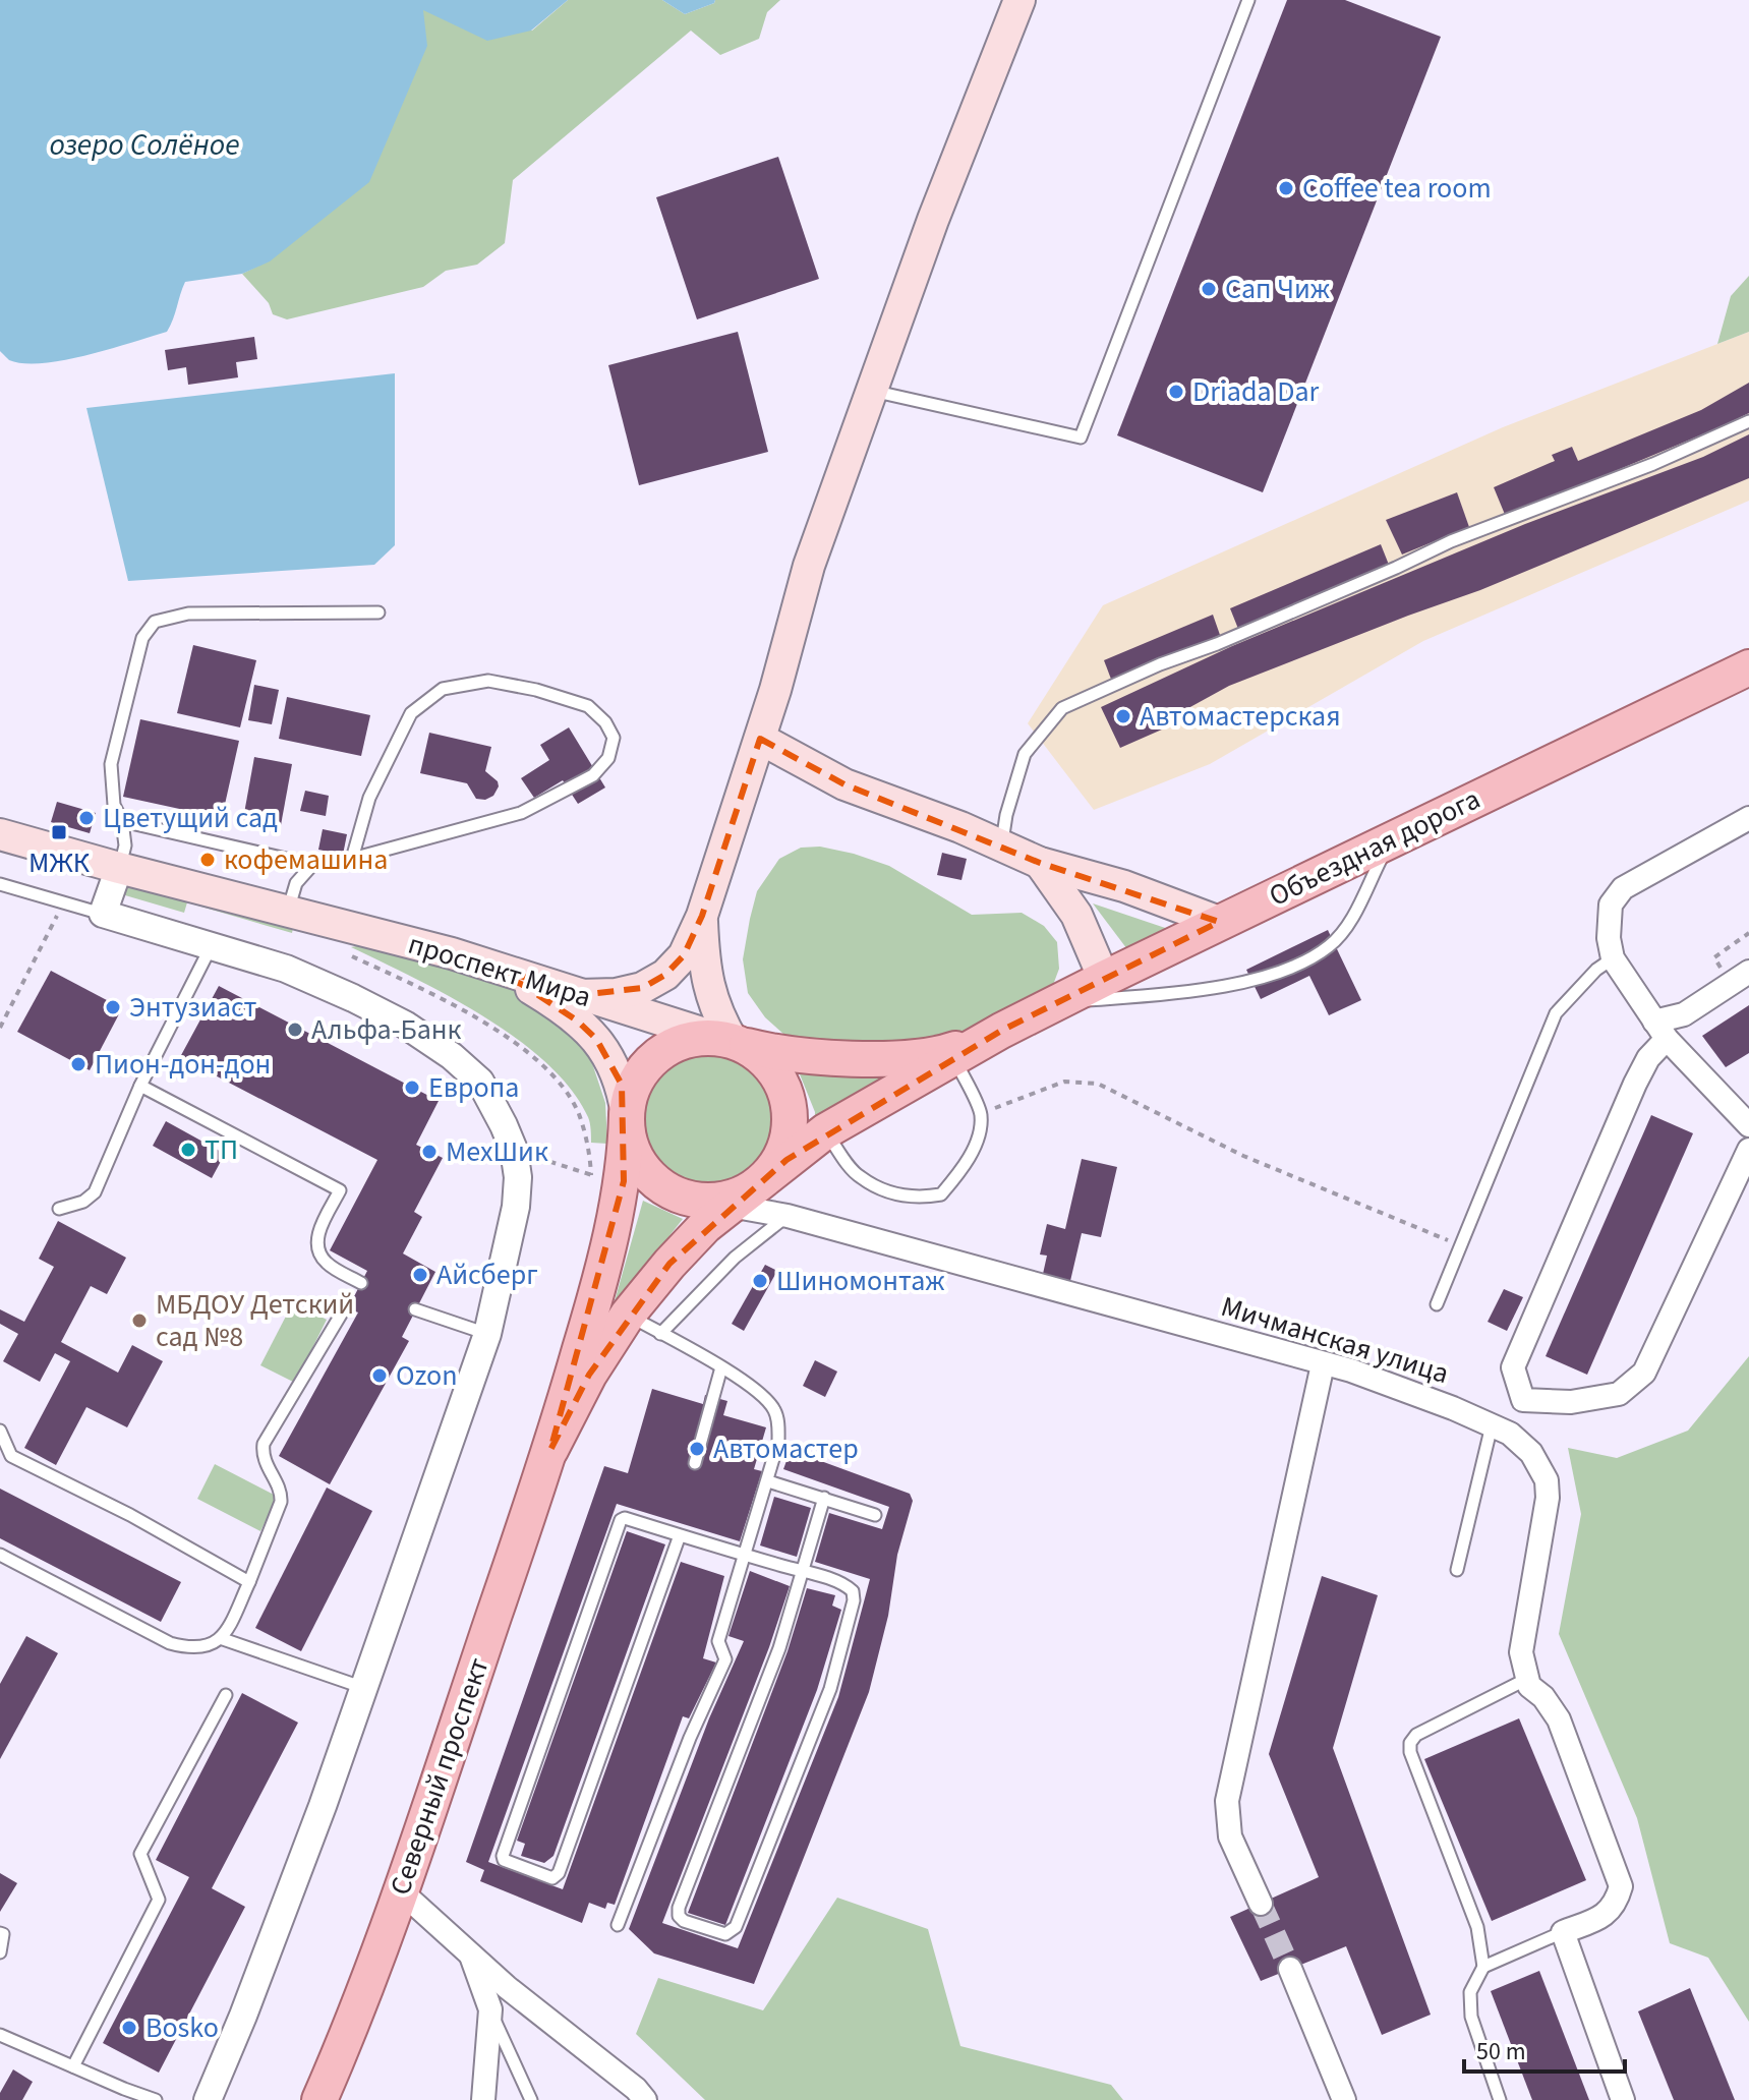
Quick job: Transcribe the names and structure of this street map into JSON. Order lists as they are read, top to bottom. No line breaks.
{"streets":{"main road":["Объездная дорога","проспект Мира","Северный проспект"],"street":["Мичманская улица"]},"crossings":[["Объездная дорога","проспект Мира"],["проспект Мира","Мичманская улица"]],"water":["озеро Солёное"],"places":{"other":["Coffee tea room","Сап Чиж","Driada Dar","Автомастерская","Цветущий сад","кофемашина","Энтузиаст","Альфа-Банк","Пион-дон-дон","Европа","ТП","МехШик","Айсберг","Шиномонтаж","МБДОУ Детский сад №8","Ozon","Автомастер","Bosko"],"transit":["МЖК"]},"scale_bar":"50 m"}
